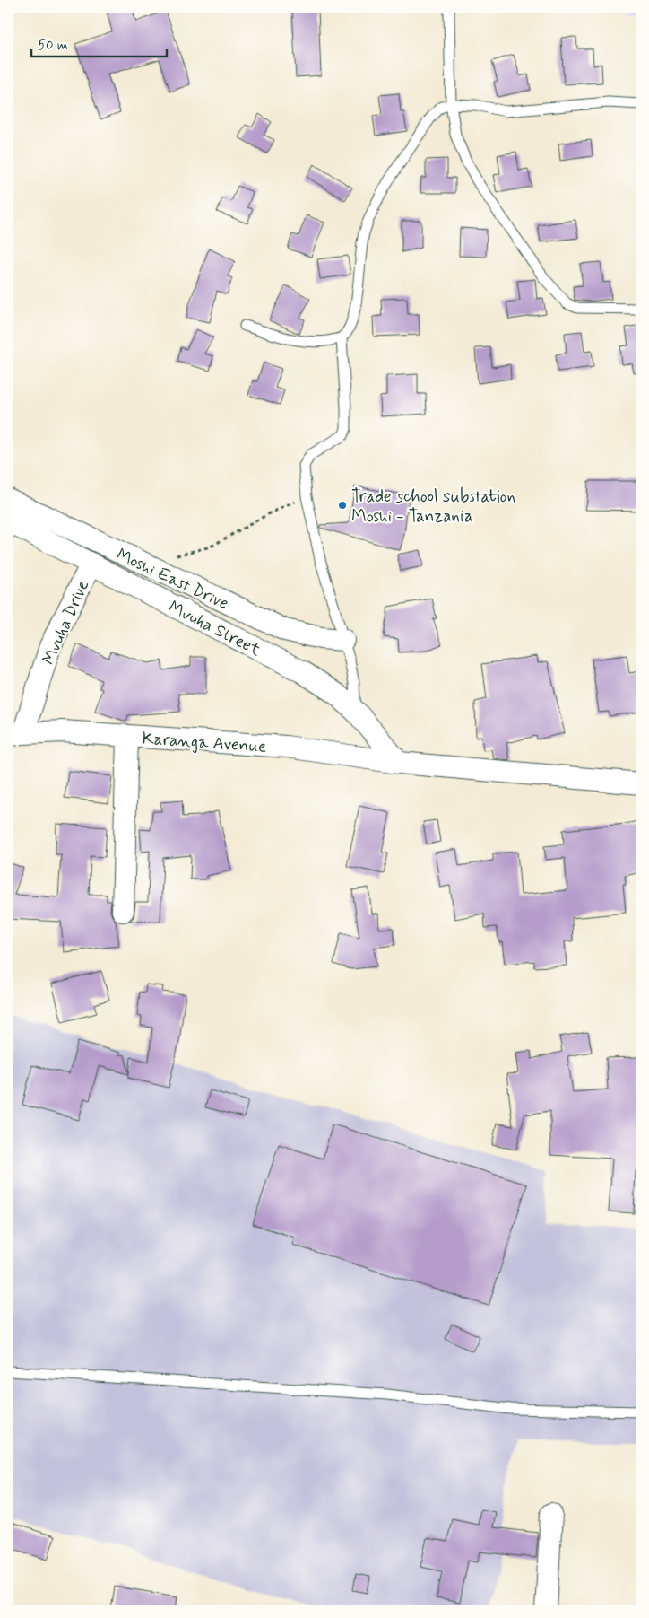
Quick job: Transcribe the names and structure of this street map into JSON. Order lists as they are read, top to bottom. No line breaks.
{"streets":{"street":["Moshi East Drive","Mvuha Drive","Mvuha Street","Karanga Avenue"]},"crossings":[["Mvuha Drive","Mvuha Street"],["Mvuha Drive","Karanga Avenue"],["Mvuha Street","Karanga Avenue"]],"places":["Trade school substation Moshi - Tanzania"],"scale_bar":"50 m"}
